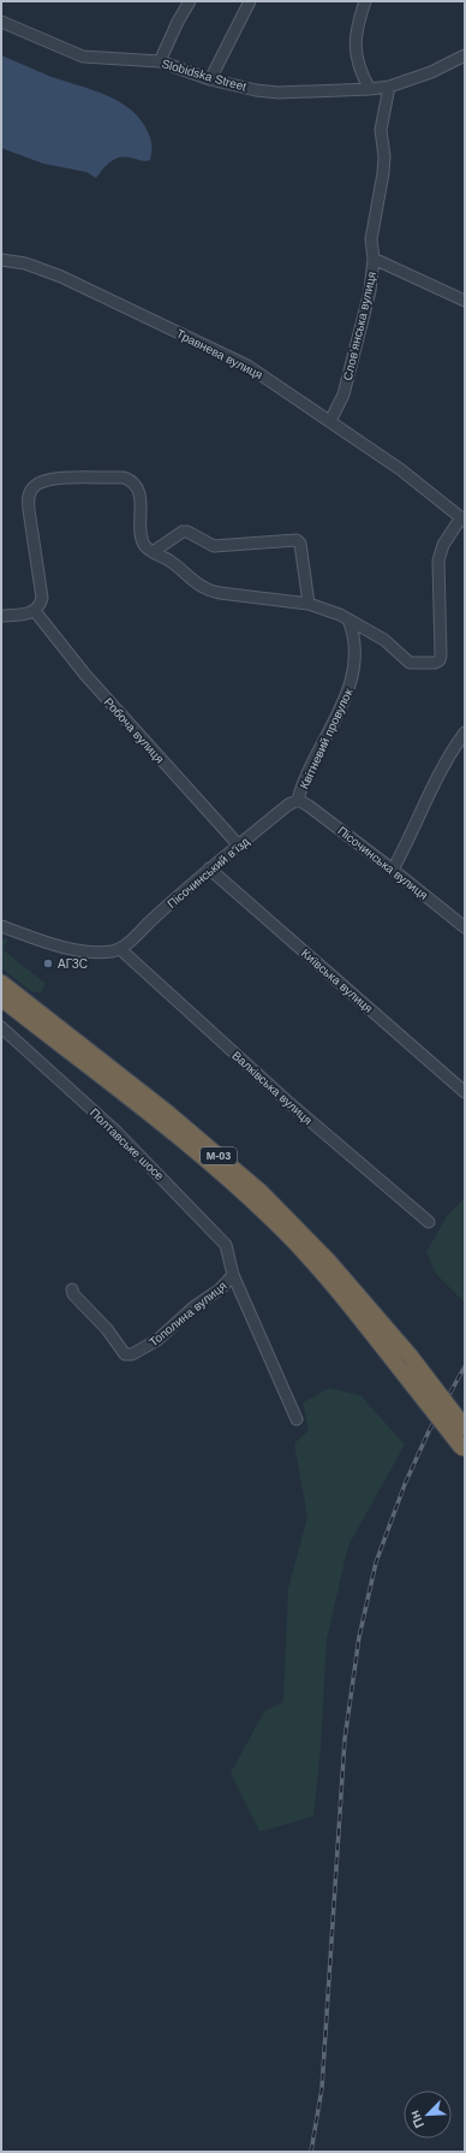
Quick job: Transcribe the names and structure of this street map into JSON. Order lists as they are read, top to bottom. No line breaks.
{"streets":{"highway":["М-03"],"street":["Slobidska Street","Слов’янська вулиця","Травнева вулиця","Робоча вулиця","Квітневий провулок","Пісочинська вулиця","Пісочинський в’їзд","Київська вулиця","Валківська вулиця","Полтавське шосе","Тополина вулиця"]},"crossings":[["Slobidska Street","Слов’янська вулиця"],["Слов’янська вулиця","Травнева вулиця"],["Робоча вулиця","Пісочинський в’їзд"],["Квітневий провулок","Пісочинська вулиця"],["Квітневий провулок","Пісочинський в’їзд"],["Пісочинська вулиця","Пісочинський в’їзд"],["Пісочинський в’їзд","Київська вулиця"],["Пісочинський в’їзд","Валківська вулиця"],["Полтавське шосе","Тополина вулиця"]],"places":["АГЗС"],"north":"bottom left"}
